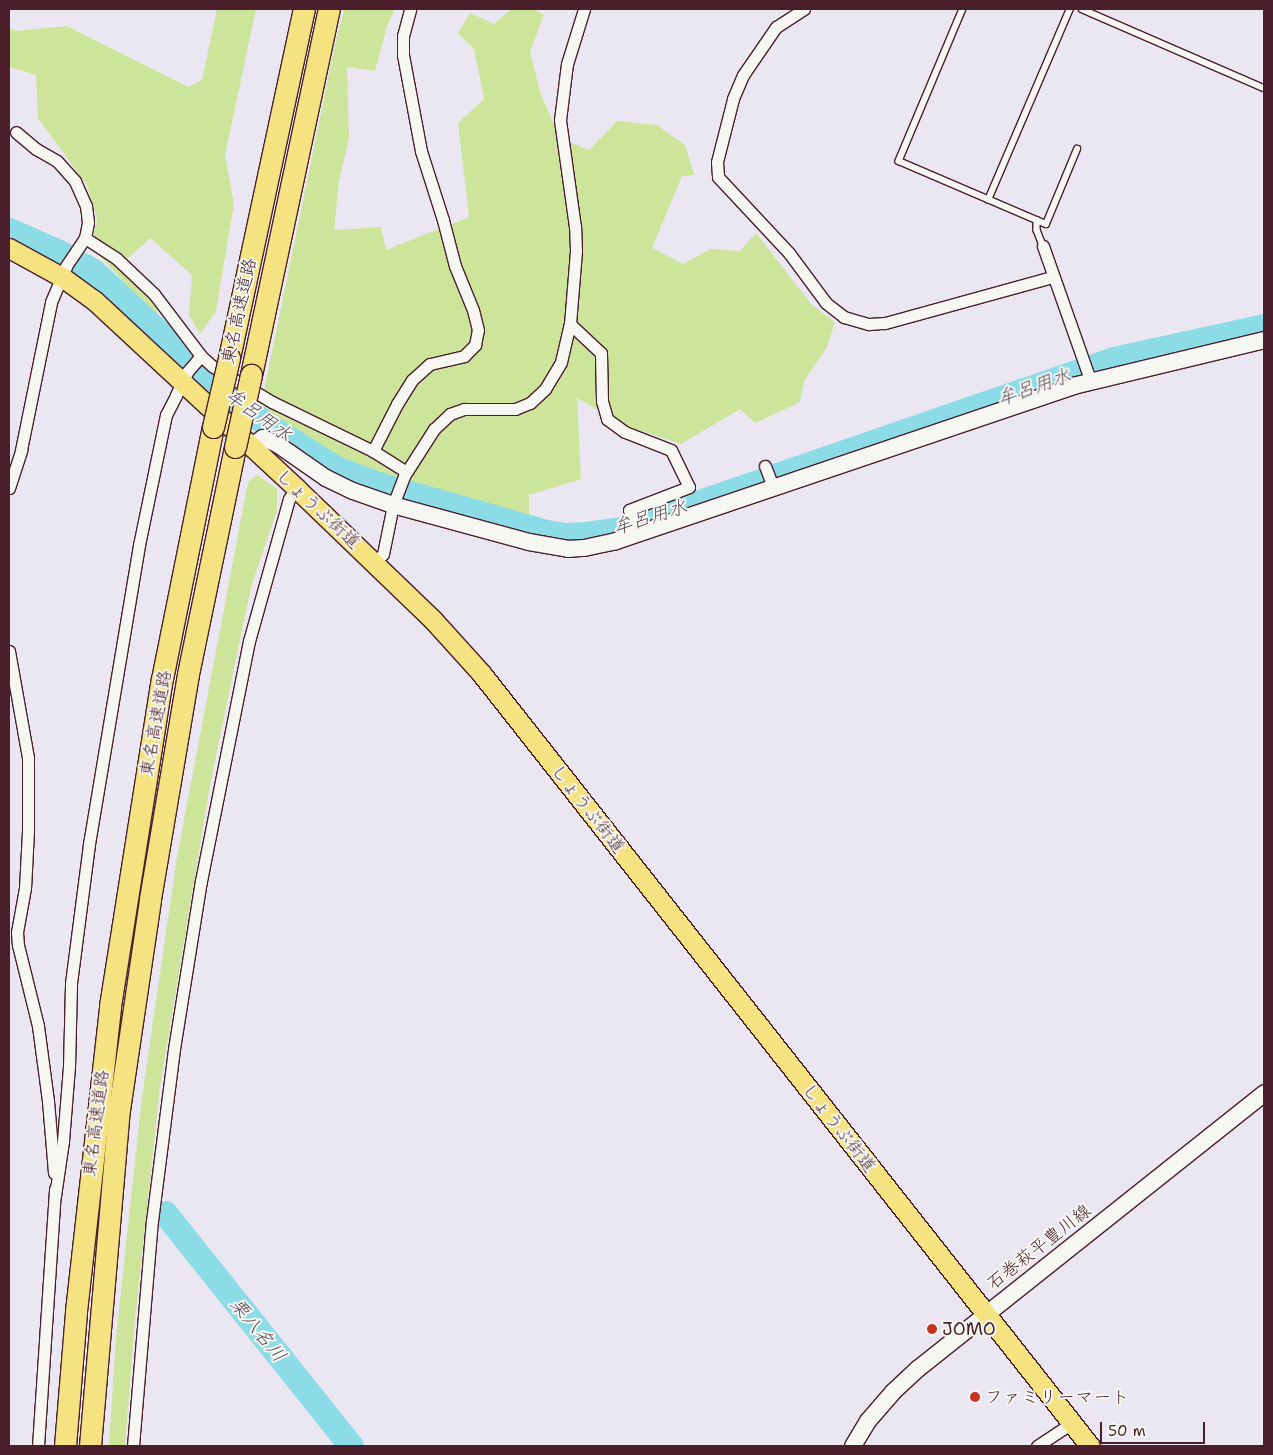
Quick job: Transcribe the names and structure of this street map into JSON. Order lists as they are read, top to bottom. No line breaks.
{"streets":{"highway":["東名高速道路"],"main road":["しょうぶ街道"],"street":["石巻萩平豊川線"]},"crossings":[["東名高速道路","しょうぶ街道"],["しょうぶ街道","石巻萩平豊川線"]],"water":["牟呂用水","栗八名川"],"places":["JOMO","ファミリーマート"],"scale_bar":"50 m"}
